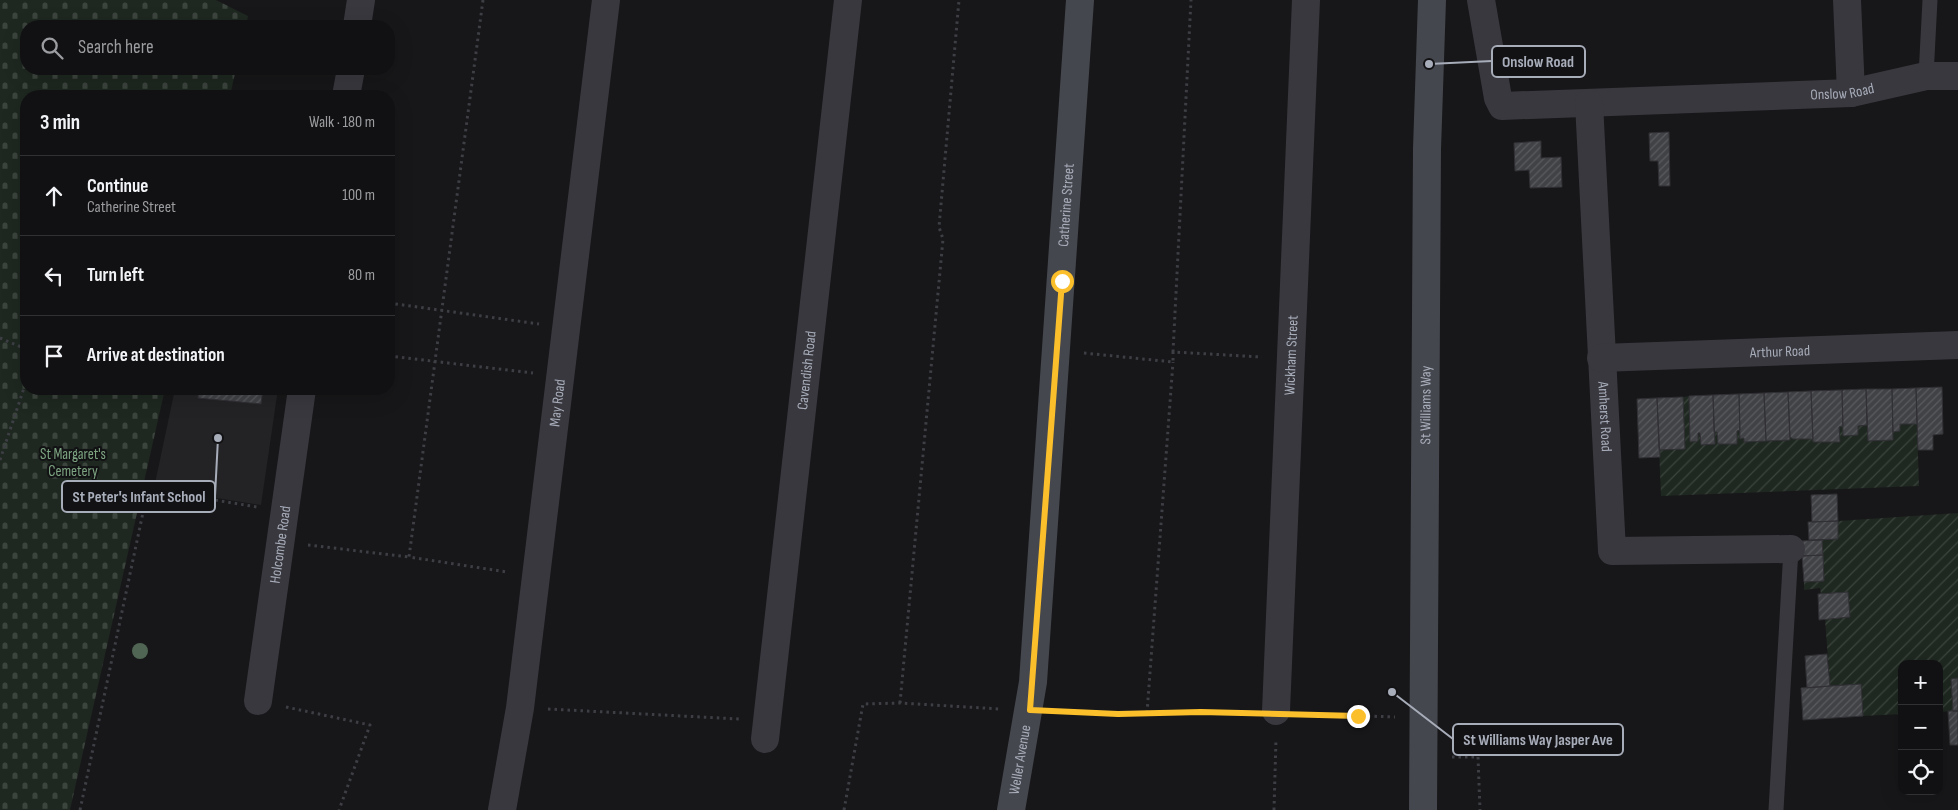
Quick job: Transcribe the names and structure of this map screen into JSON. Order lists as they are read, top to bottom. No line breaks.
{"streets":{"street":["Onslow Road","Catherine Street","Arthur Road","Wickham Street","Cavendish Road","May Road","St Williams Way","Amherst Road","Holcombe Road","Weller Avenue"]},"crossings":[["Onslow Road","Amherst Road"],["Catherine Street","Weller Avenue"],["Arthur Road","Amherst Road"]],"parks":["St Margaret's Cemetery"],"places":["Onslow Road","St Peter's Infant School","St Williams Way Jasper Ave"],"page":{"search":"Search here","heading":["3 min","Walk · 180 m"],"list":[["Continue","Catherine Street","100 m"],["Turn left","80 m"],"Arrive at destination"],"map_buttons":["+","−"]}}
